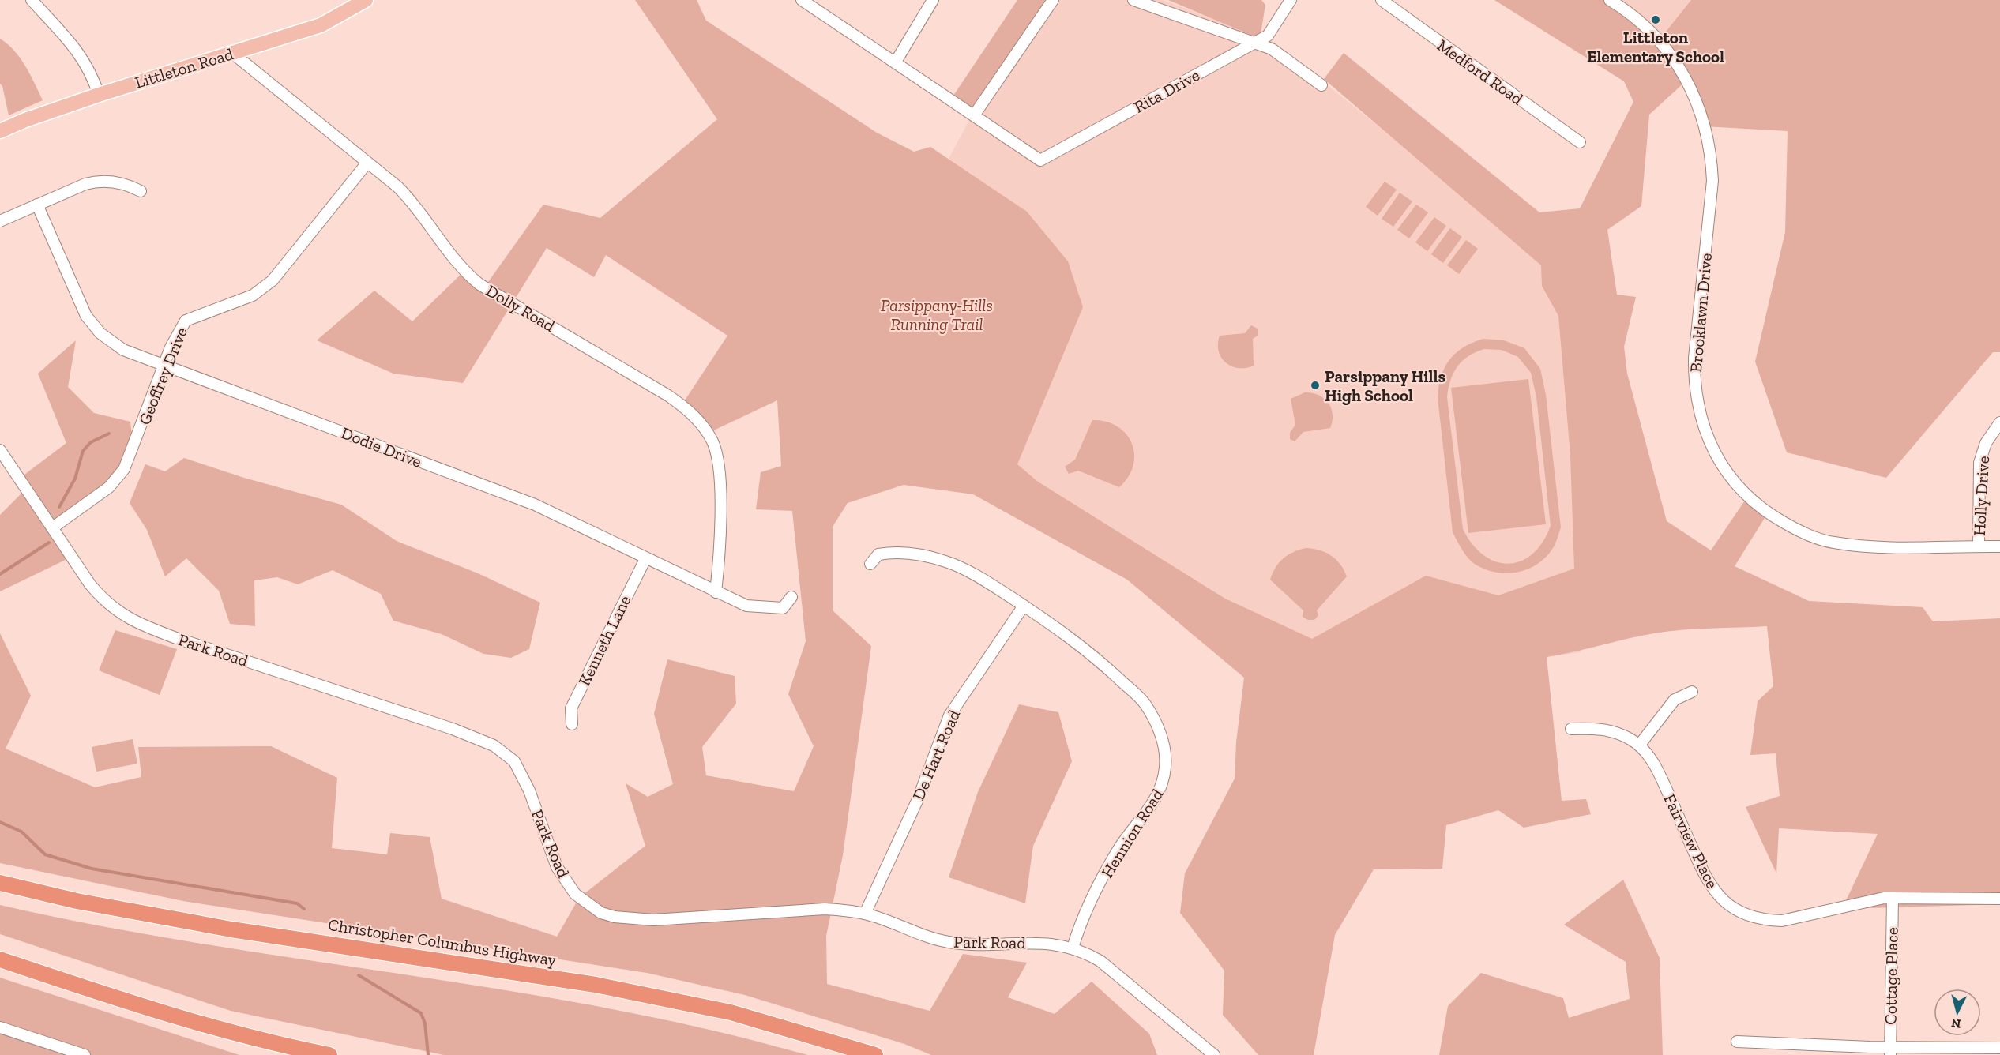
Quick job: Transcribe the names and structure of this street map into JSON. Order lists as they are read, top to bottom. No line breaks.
{"streets":{"highway":["Christopher Columbus Highway"],"main road":["Littleton Road"],"street":["Medford Road","Rita Drive","Dolly Road","Brooklawn Drive","Geoffrey Drive","Dodie Drive","Holly Drive","Kenneth Lane","Park Road","De Hart Road","Hennion Road","Fairview Place","Cottage Place"]},"crossings":[["Littleton Road","Dolly Road"],["Dolly Road","Geoffrey Drive"],["Dolly Road","Dodie Drive"],["Brooklawn Drive","Holly Drive"],["Geoffrey Drive","Dodie Drive"],["Geoffrey Drive","Park Road"],["Dodie Drive","Kenneth Lane"],["Park Road","De Hart Road"],["Park Road","Hennion Road"],["De Hart Road","Hennion Road"],["Fairview Place","Cottage Place"]],"parks":["Parsippany-Hills Running Trail"],"places":["Littleton Elementary School","Parsippany Hills High School"],"north":"bottom"}
